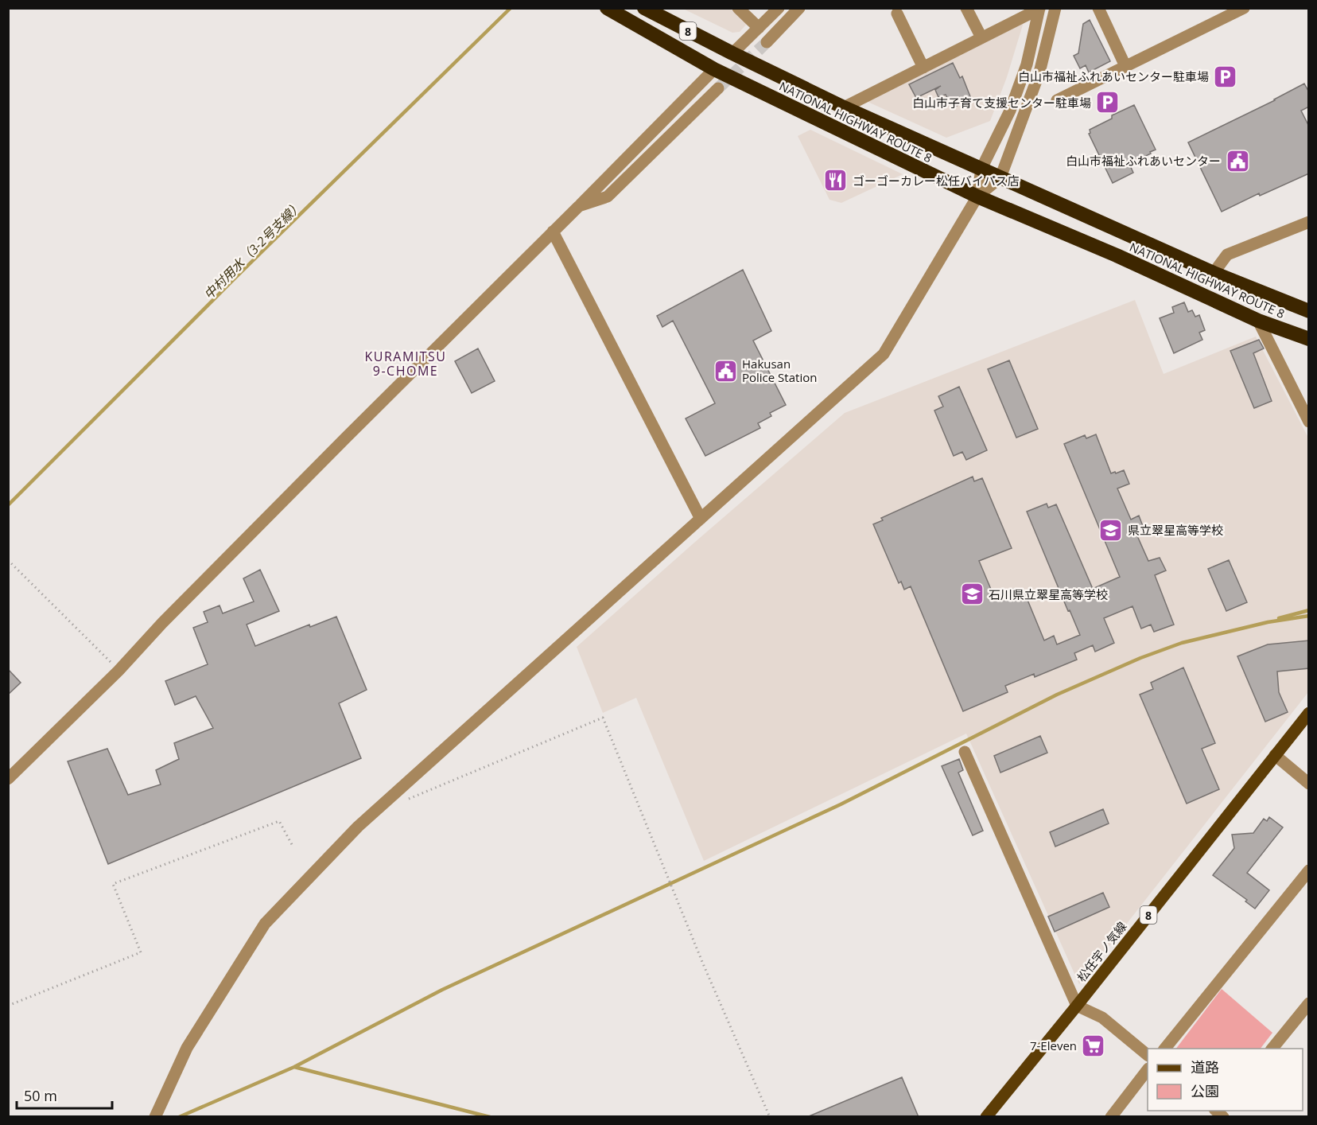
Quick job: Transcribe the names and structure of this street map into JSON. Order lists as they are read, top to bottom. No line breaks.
{"streets":{"highway":["8","NATIONAL HIGHWAY ROUTE 8"],"main road":["松任宇ノ気線"]},"districts":["KURAMITSU 9-CHOME"],"water":["中村用水（3-2号支線）"],"places":{"parking":["白山市福祉ふれあいセンター駐車場","白山市子育て支援センター駐車場"],"public building":["白山市福祉ふれあいセンター","Hakusan Police Station"],"restaurant":["ゴーゴーカレー松任バイパス店"],"school or university":["県立翠星高等学校","石川県立翠星高等学校"],"supermarket":["7-Eleven"]},"legend":["道路","公園"],"scale_bar":"50 m"}
